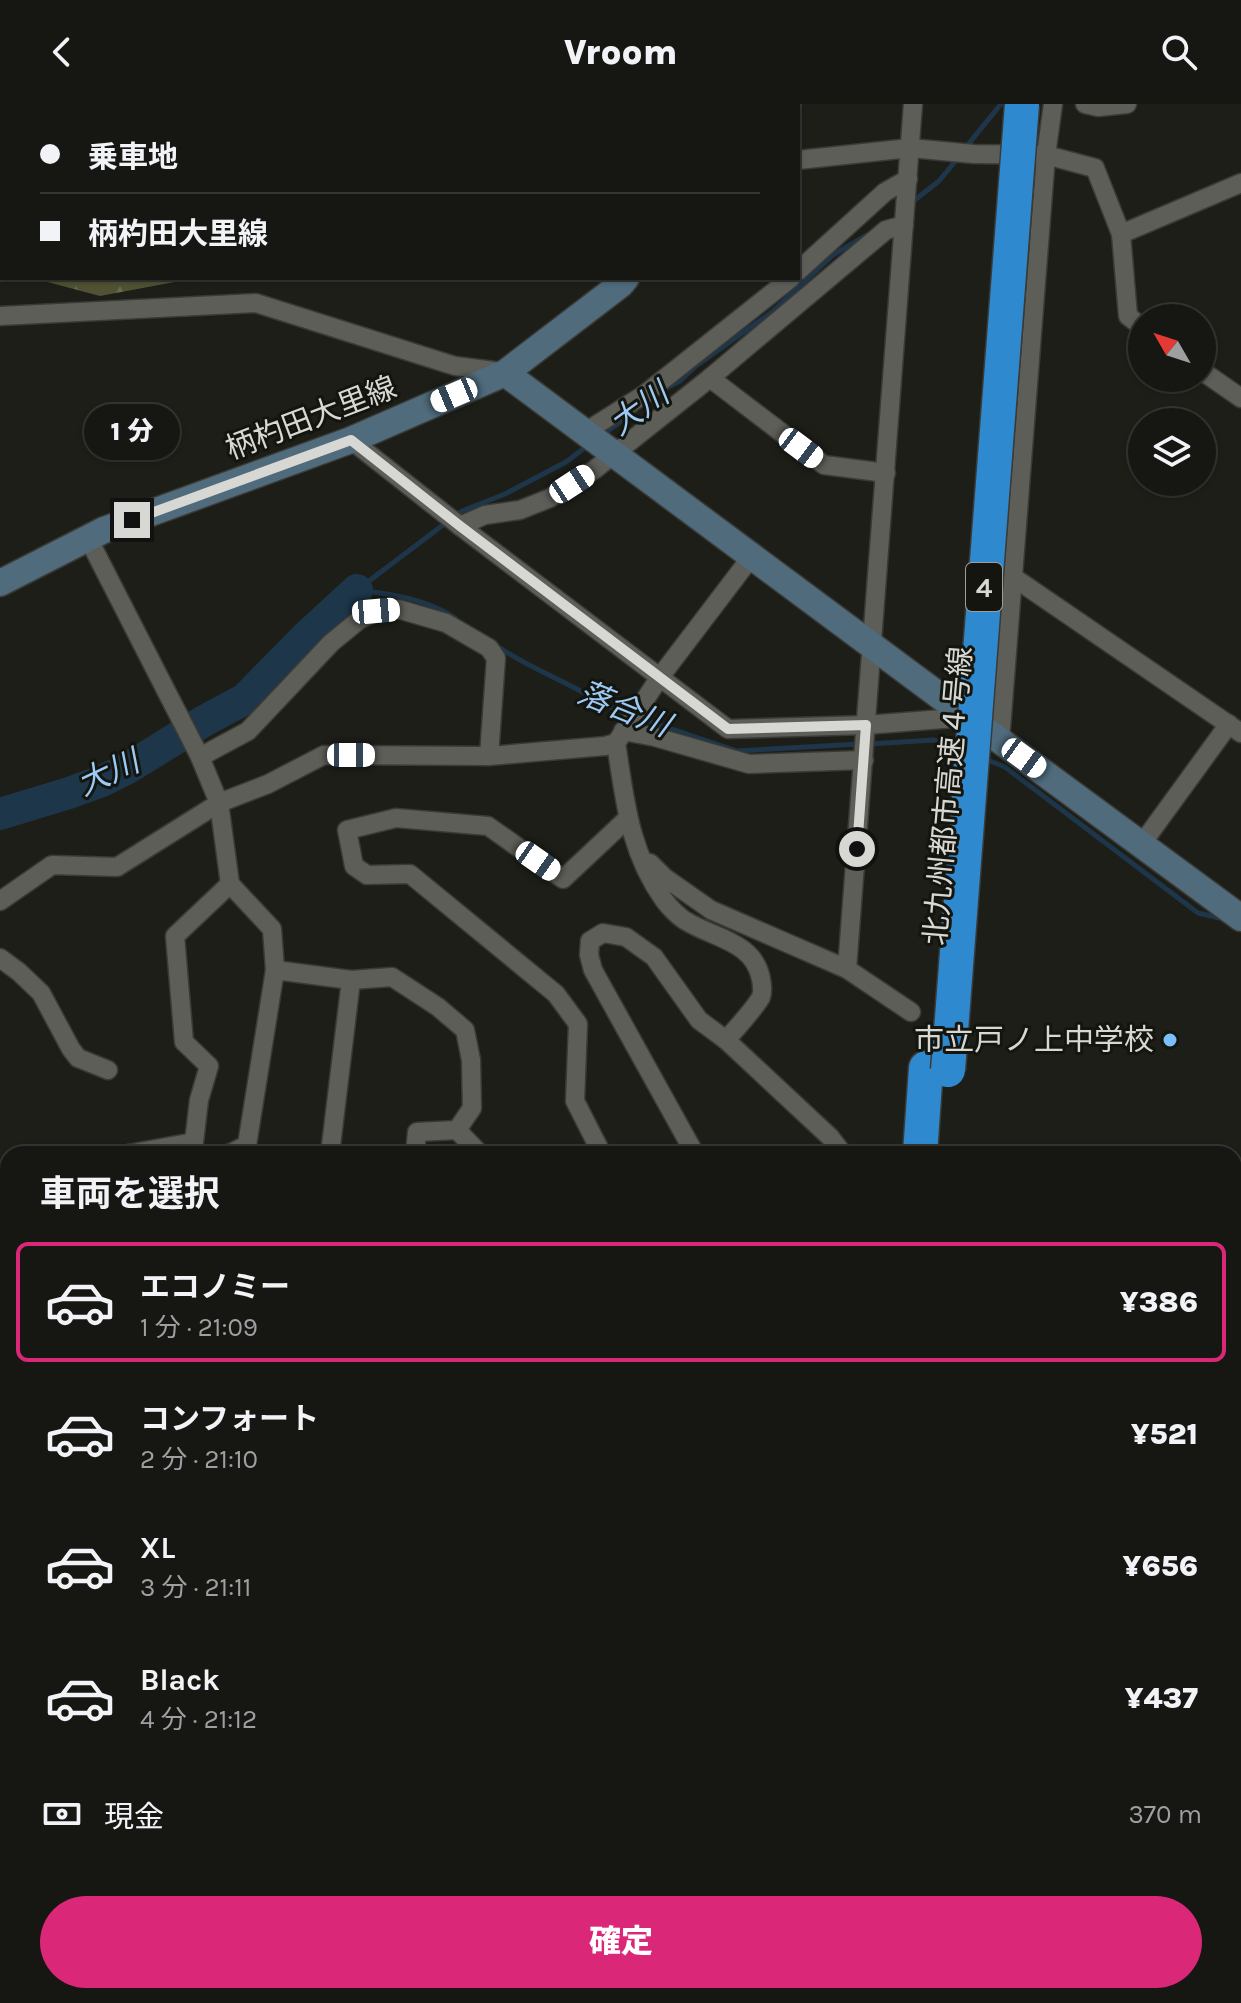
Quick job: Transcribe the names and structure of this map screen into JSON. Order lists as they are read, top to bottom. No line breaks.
{"streets":{"highway":["4","北九州都市高速４号線"],"street":["柄杓田大里線"]},"water":["大川","落合川"],"places":["市立戸ノ上中学校"],"north":"top left","page":{"header":"Vroom","banner":["乗車地","柄杓田大里線"],"bubble":"1 分","heading":"車両を選択","list":[{"name":"エコノミー","note":"1 分 · 21:09","value":"¥386"},{"name":"コンフォート","note":"2 分 · 21:10","value":"¥521"},{"name":"XL","note":"3 分 · 21:11","value":"¥656"},{"name":"Black","note":"4 分 · 21:12","value":"¥437"}],"pay":["現金","370 m"],"buttons":"確定"}}
